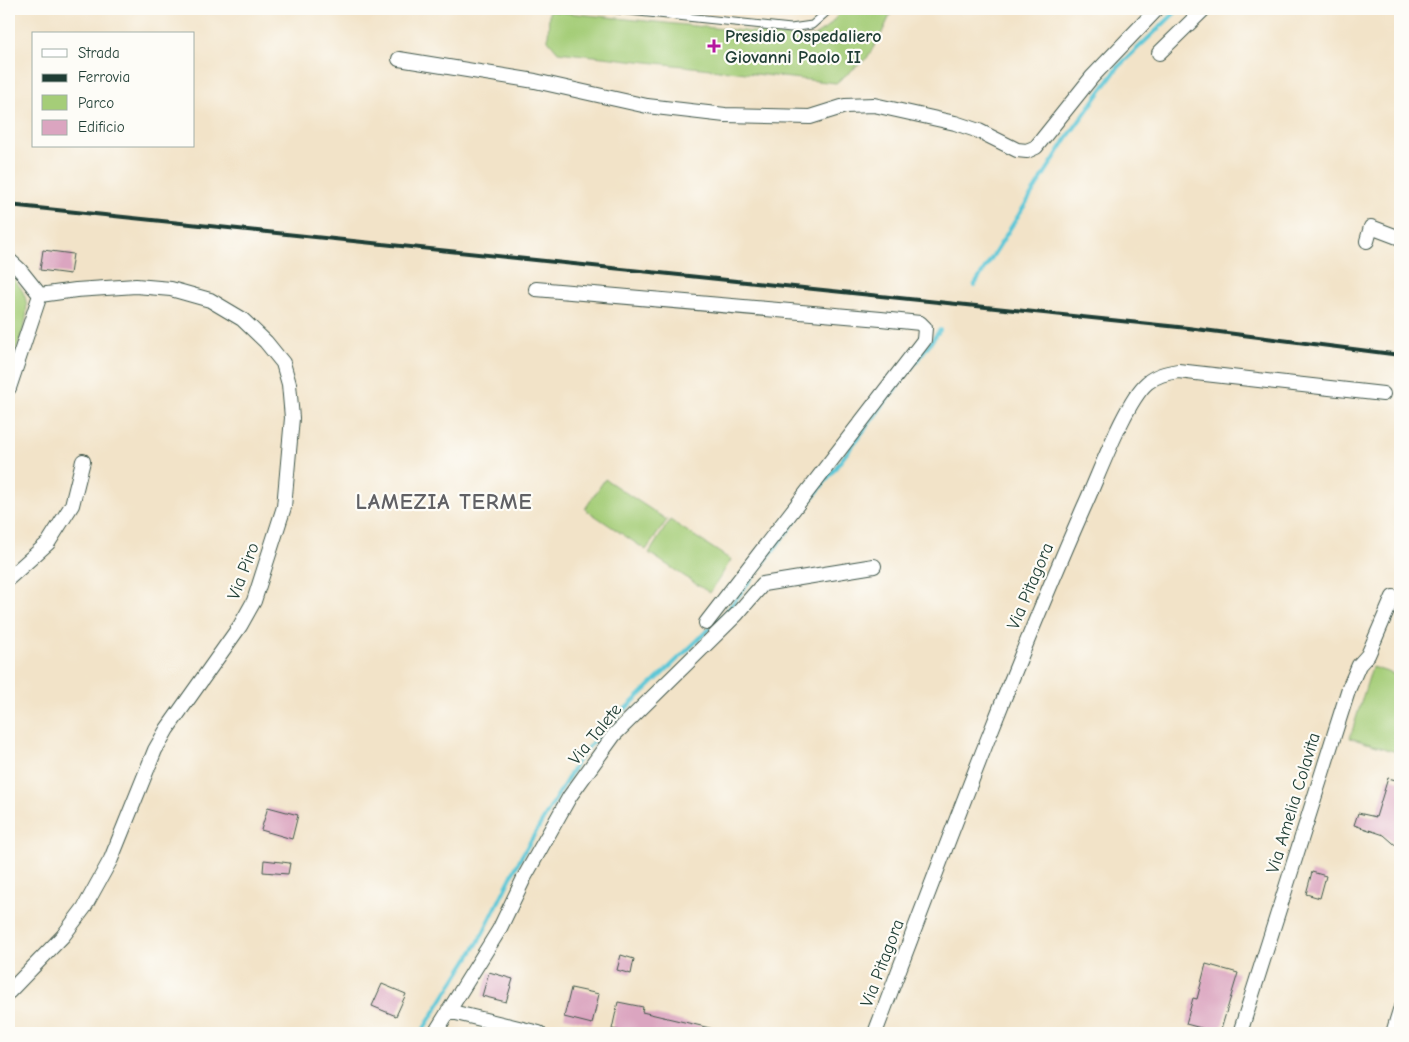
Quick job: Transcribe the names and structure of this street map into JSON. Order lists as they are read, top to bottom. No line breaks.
{"streets":{"street":["Via Piro","Via Pitagora","Via Talete","Via Amelia Colavita"]},"districts":["LAMEZIA TERME"],"places":{"health":["Presidio Ospedaliero Giovanni Paolo II"]},"legend":["Strada","Ferrovia","Parco","Edificio"]}
